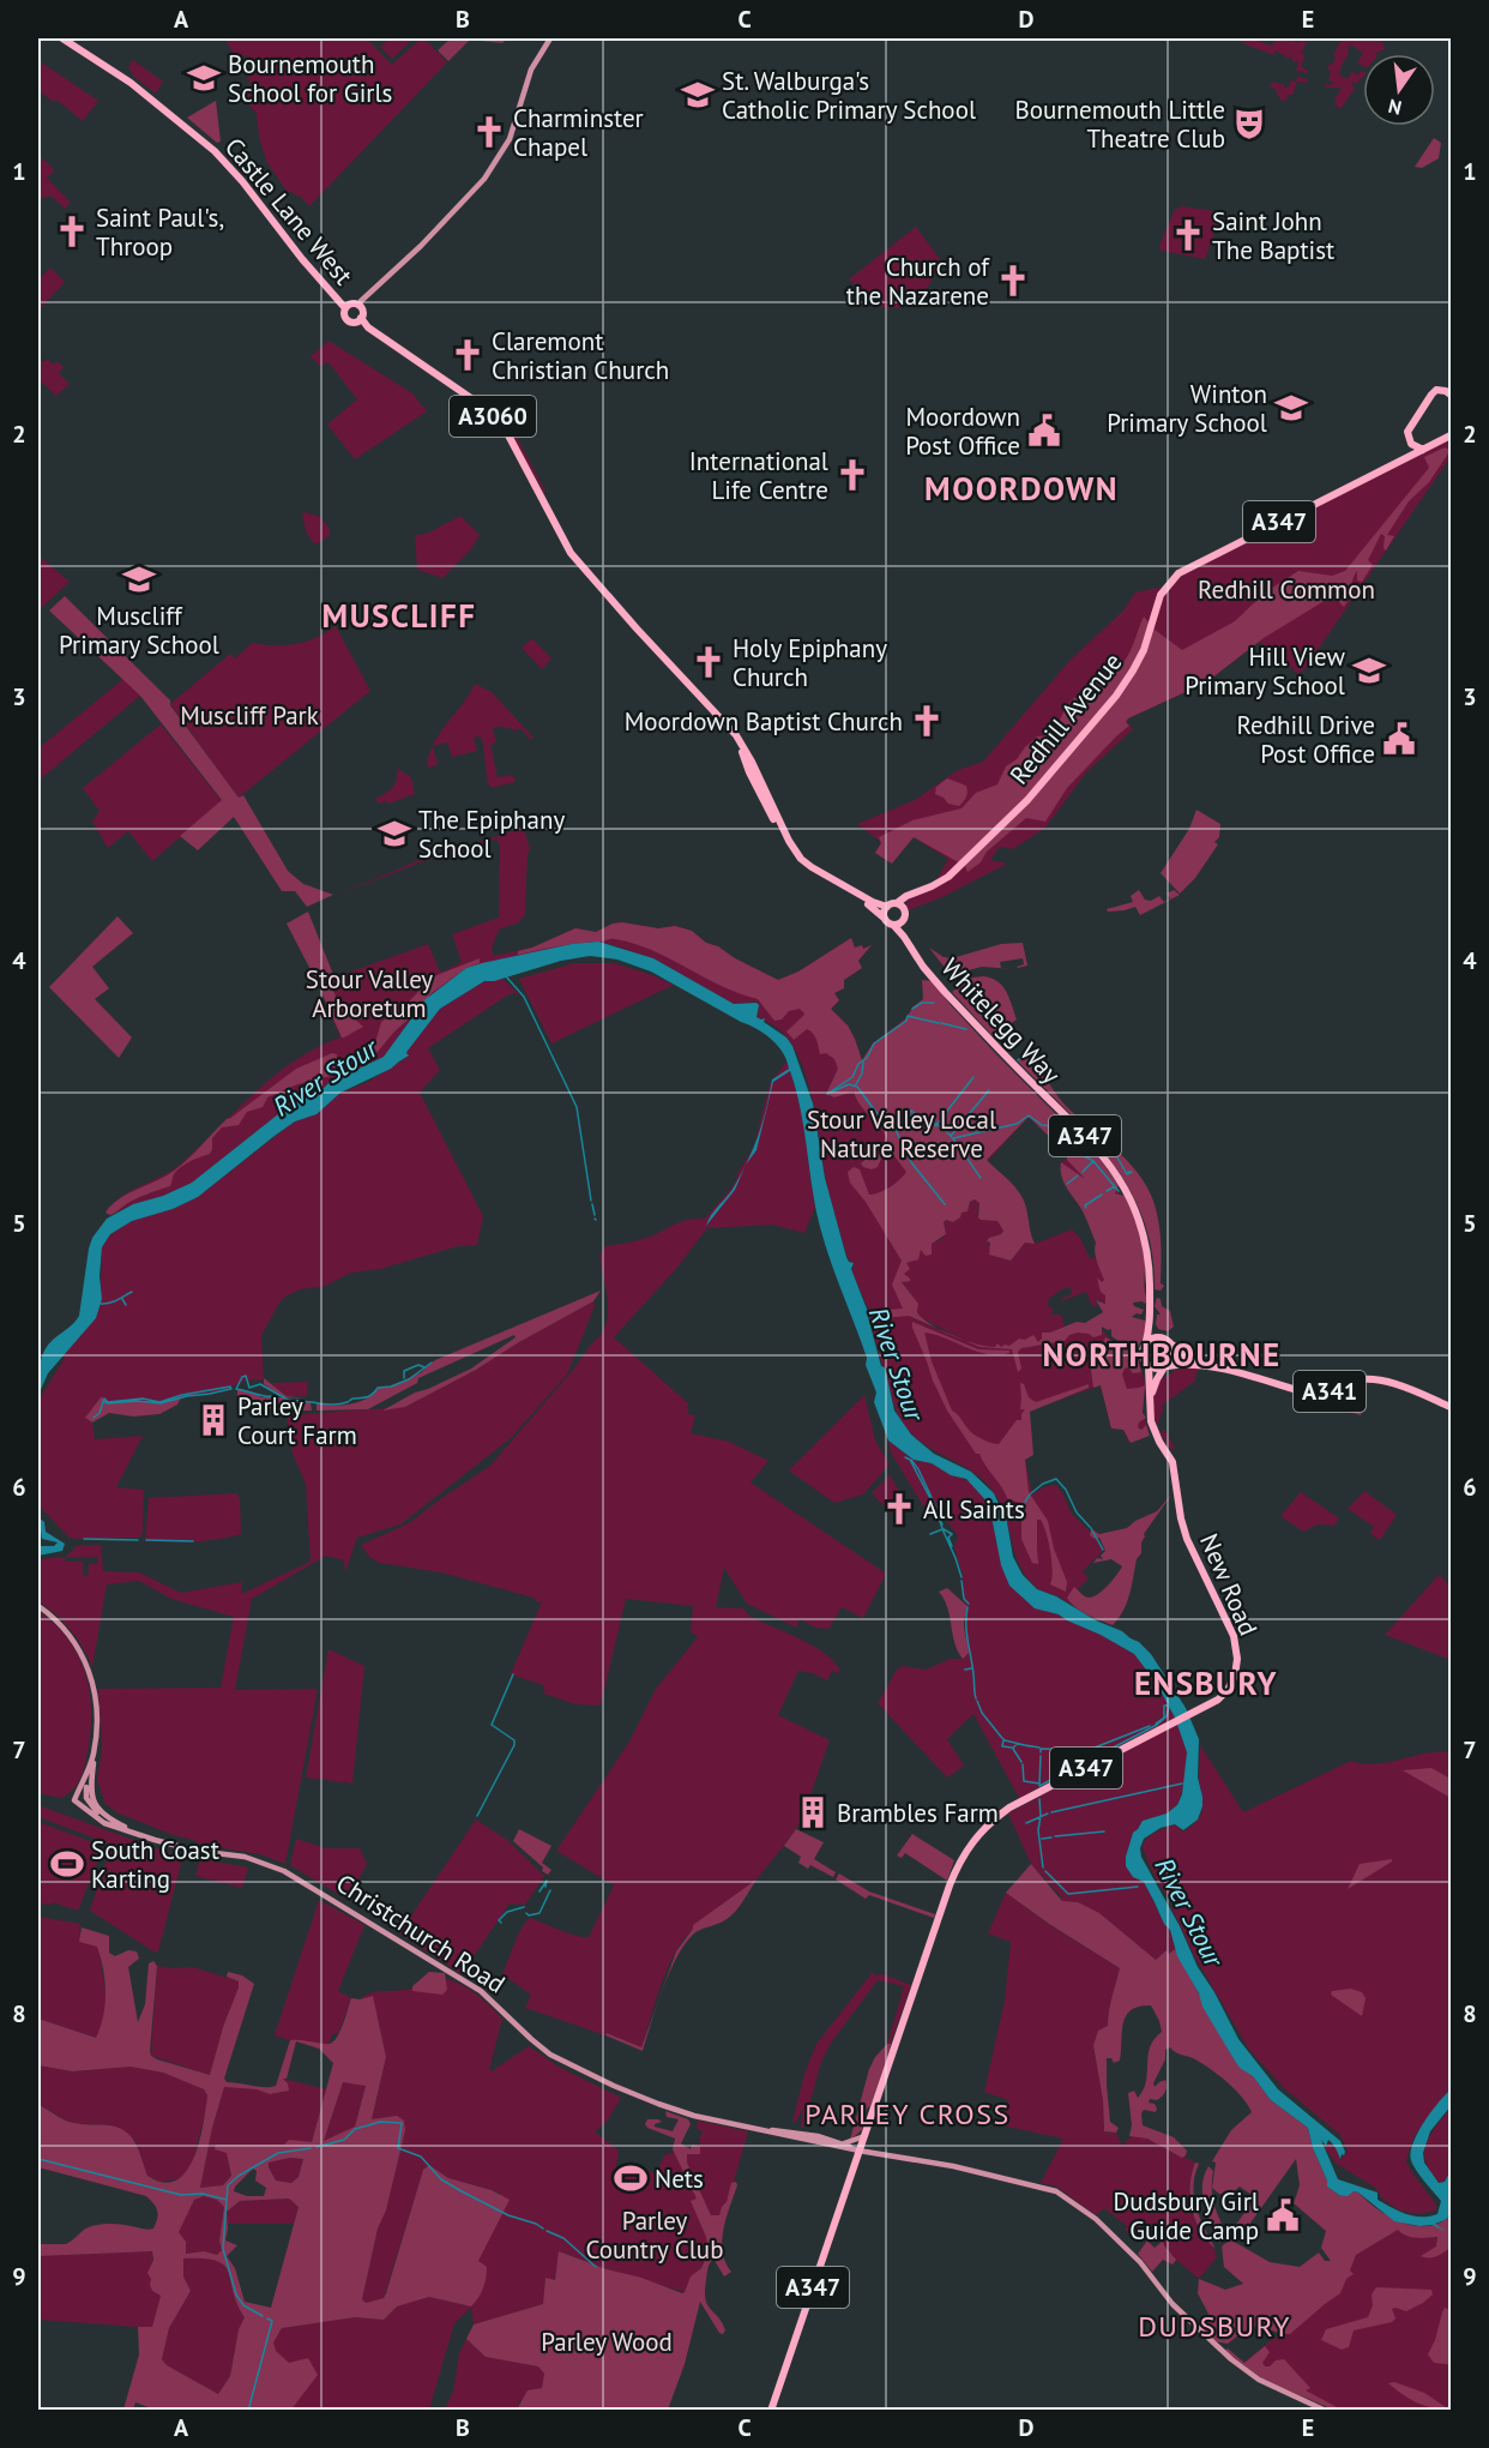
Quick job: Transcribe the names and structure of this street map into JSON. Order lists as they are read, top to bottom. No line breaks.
{"streets":{"main road":["Castle Lane West","A3060","A347","Redhill Avenue","Whitelegg Way","A341","New Road","Christchurch Road"]},"crossings":[["Castle Lane West","A3060"],["A3060","Redhill Avenue"],["A3060","Whitelegg Way"],["Redhill Avenue","Whitelegg Way"],["Whitelegg Way","A341"],["Whitelegg Way","New Road"],["A341","New Road"],["New Road","Christchurch Road"]],"districts":["MOORDOWN","MUSCLIFF","NORTHBOURNE","ENSBURY","PARLEY CROSS","DUDSBURY"],"water":["River Stour"],"parks":["Redhill Common","Muscliff Park","Stour Valley Arboretum","Stour Valley Local Nature Reserve","Parley Country Club","Parley Wood"],"places":{"school or university":["Bournemouth School for Girls","St. Walburga's Catholic Primary School","Winton Primary School","Muscliff Primary School","Hill View Primary School","The Epiphany School"],"theatre":["Bournemouth Little Theatre Club"],"church":["Charminster Chapel","Saint Paul's, Throop","Saint John The Baptist","Church of the Nazarene","Claremont Christian Church","International Life Centre","Holy Epiphany Church","Moordown Baptist Church","All Saints"],"public building":["Moordown Post Office","Redhill Drive Post Office","Dudsbury Girl Guide Camp"],"building":["Parley Court Farm","Brambles Farm"],"sports":["South Coast Karting","Nets"]},"north":"bottom","grid":{"columns":["A","B","C","D","E"],"rows":["1","2","3","4","5","6","7","8","9"]}}
